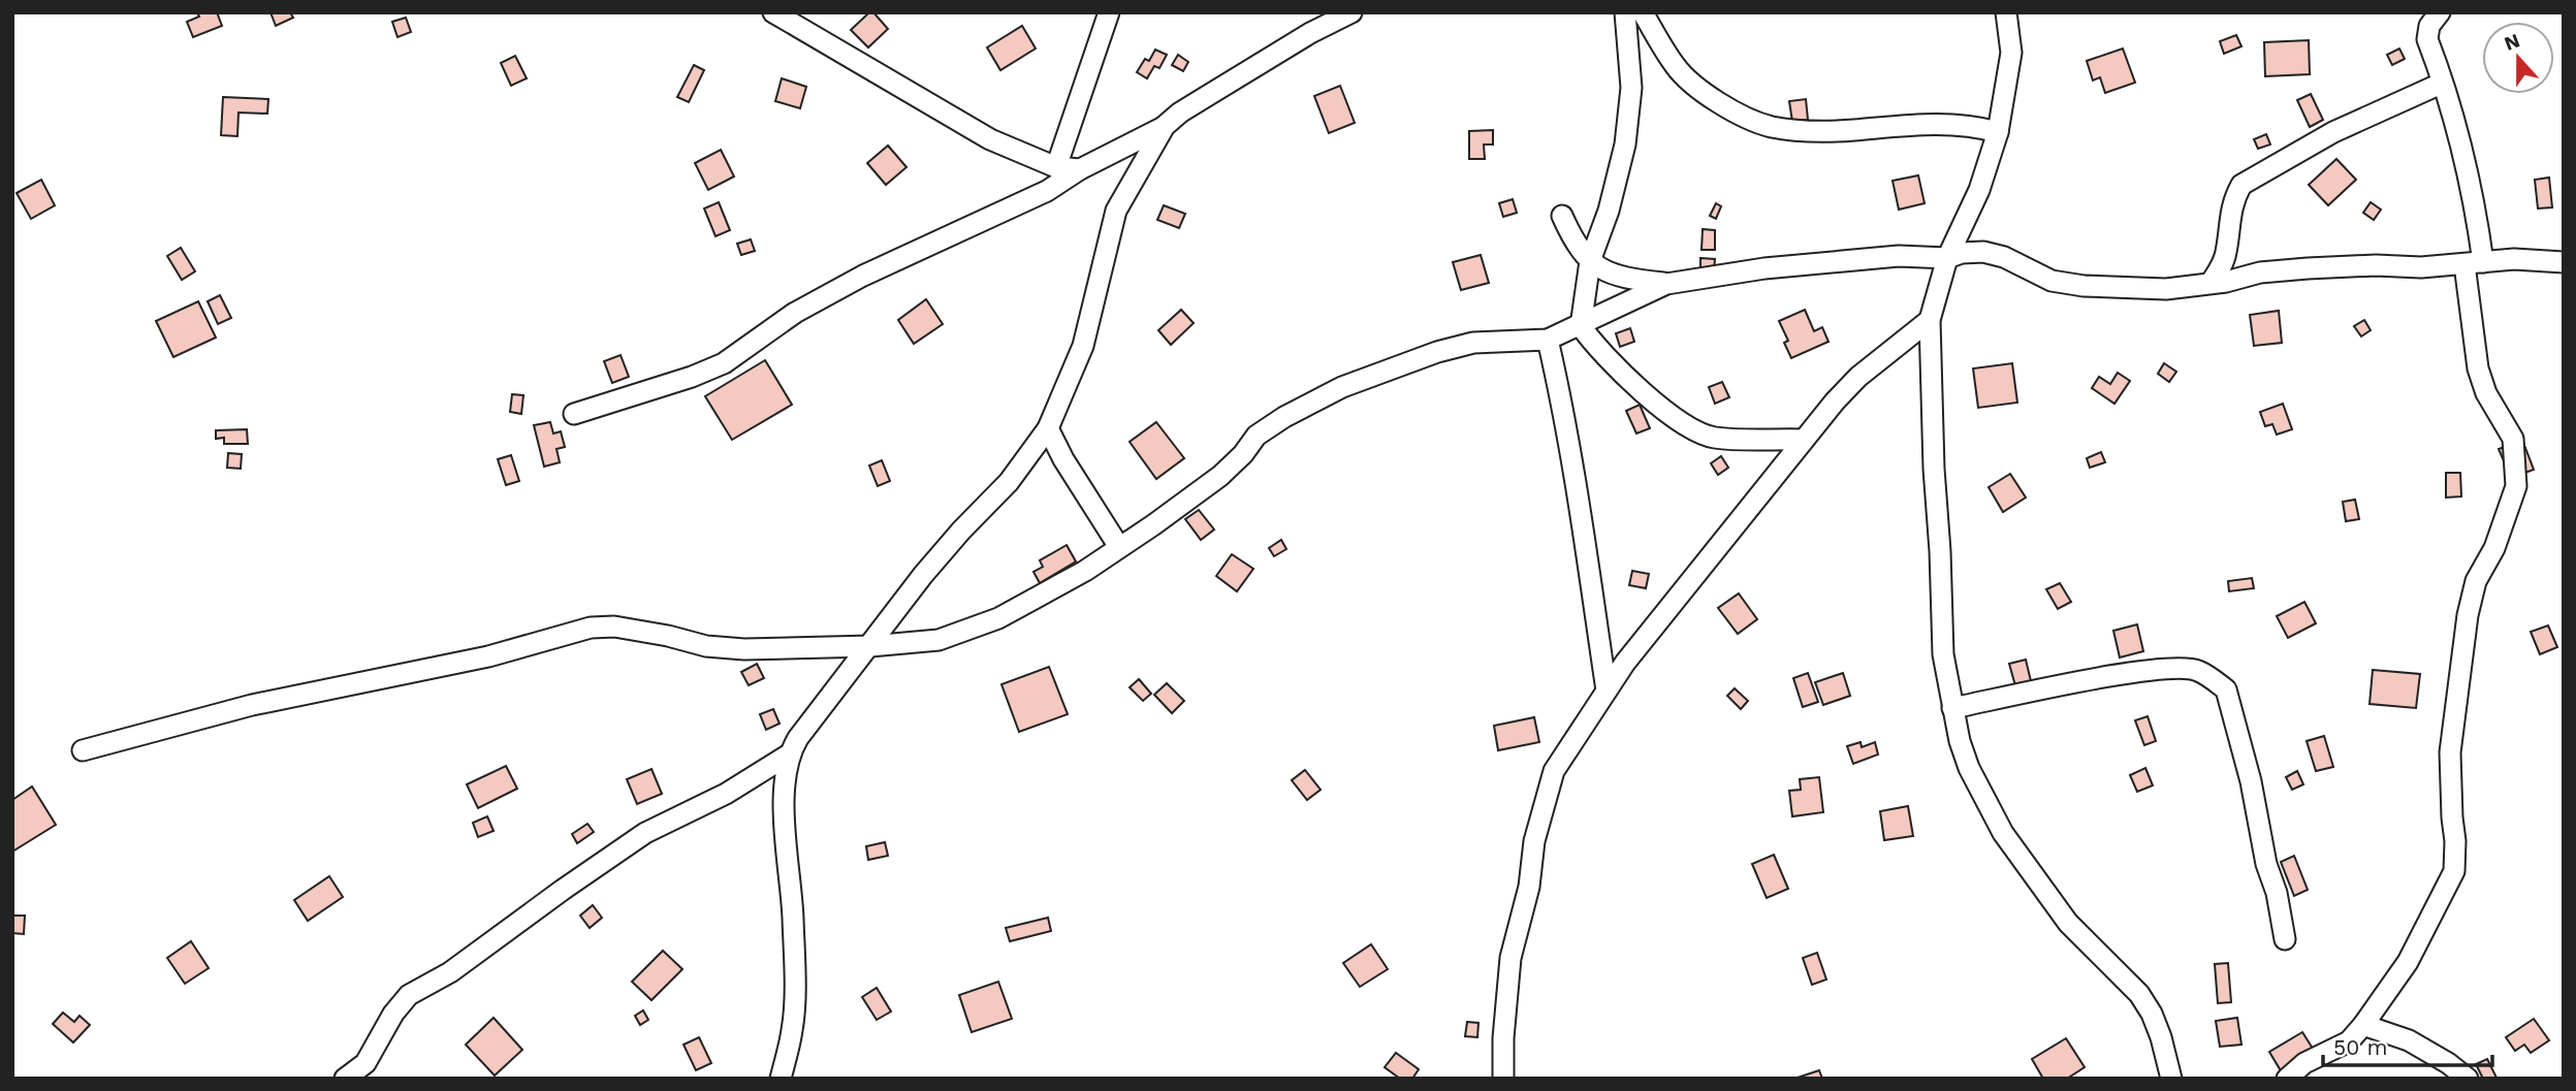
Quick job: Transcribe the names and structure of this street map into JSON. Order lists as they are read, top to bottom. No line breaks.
{"scale_bar":"50 m","north":"top"}
